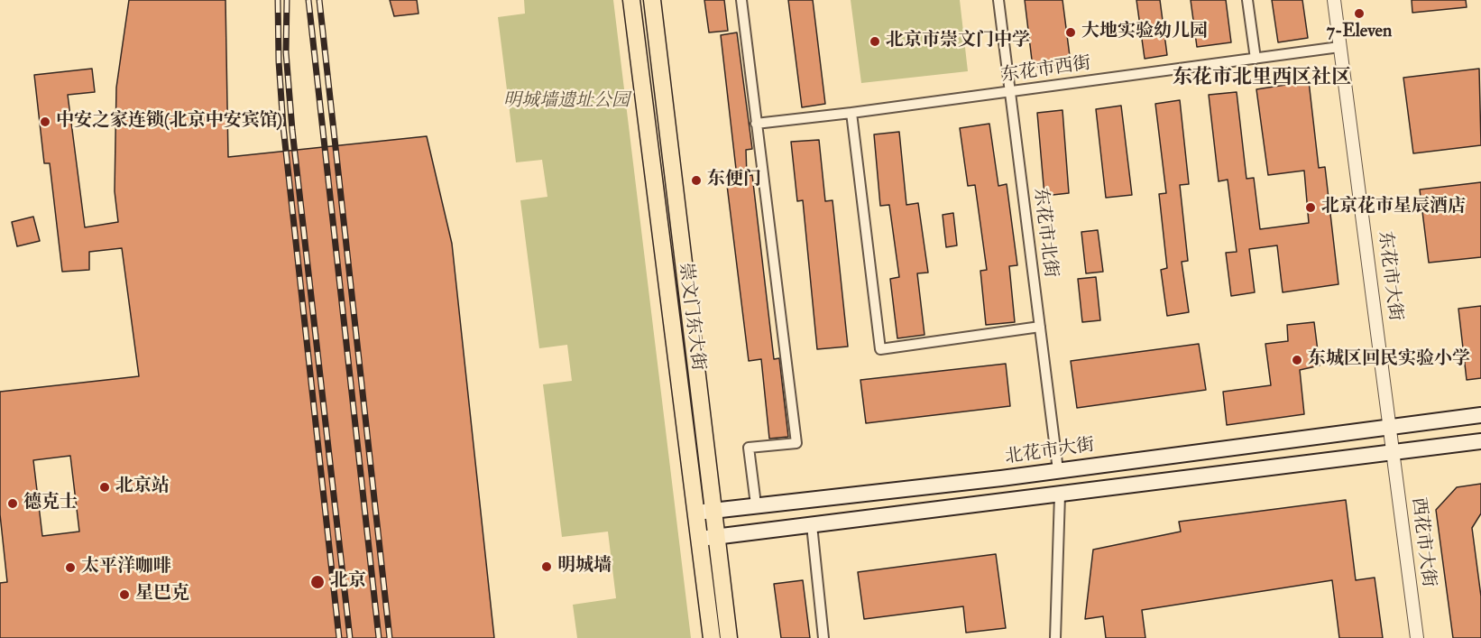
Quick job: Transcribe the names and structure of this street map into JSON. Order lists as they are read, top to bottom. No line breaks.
{"streets":{"main road":["崇文门东大街","北花市大街"],"street":["东花市西街","东花市北街","东花市大街","西花市大街"]},"crossings":[["东花市西街","东花市北街"],["东花市西街","东花市大街"],["东花市北街","北花市大街"],["东花市大街","北花市大街"],["东花市大街","西花市大街"],["崇文门东大街","北花市大街"]],"districts":["东花市北里西区社区"],"parks":["明城墙遗址公园"],"places":["7-Eleven","大地实验幼儿园","北京市崇文门中学","中安之家连锁(北京中安宾馆)","东便门","北京花市星辰酒店","东城区回民实验小学","北京站","德克士","明城墙","太平洋咖啡","北京","星巴克"]}
